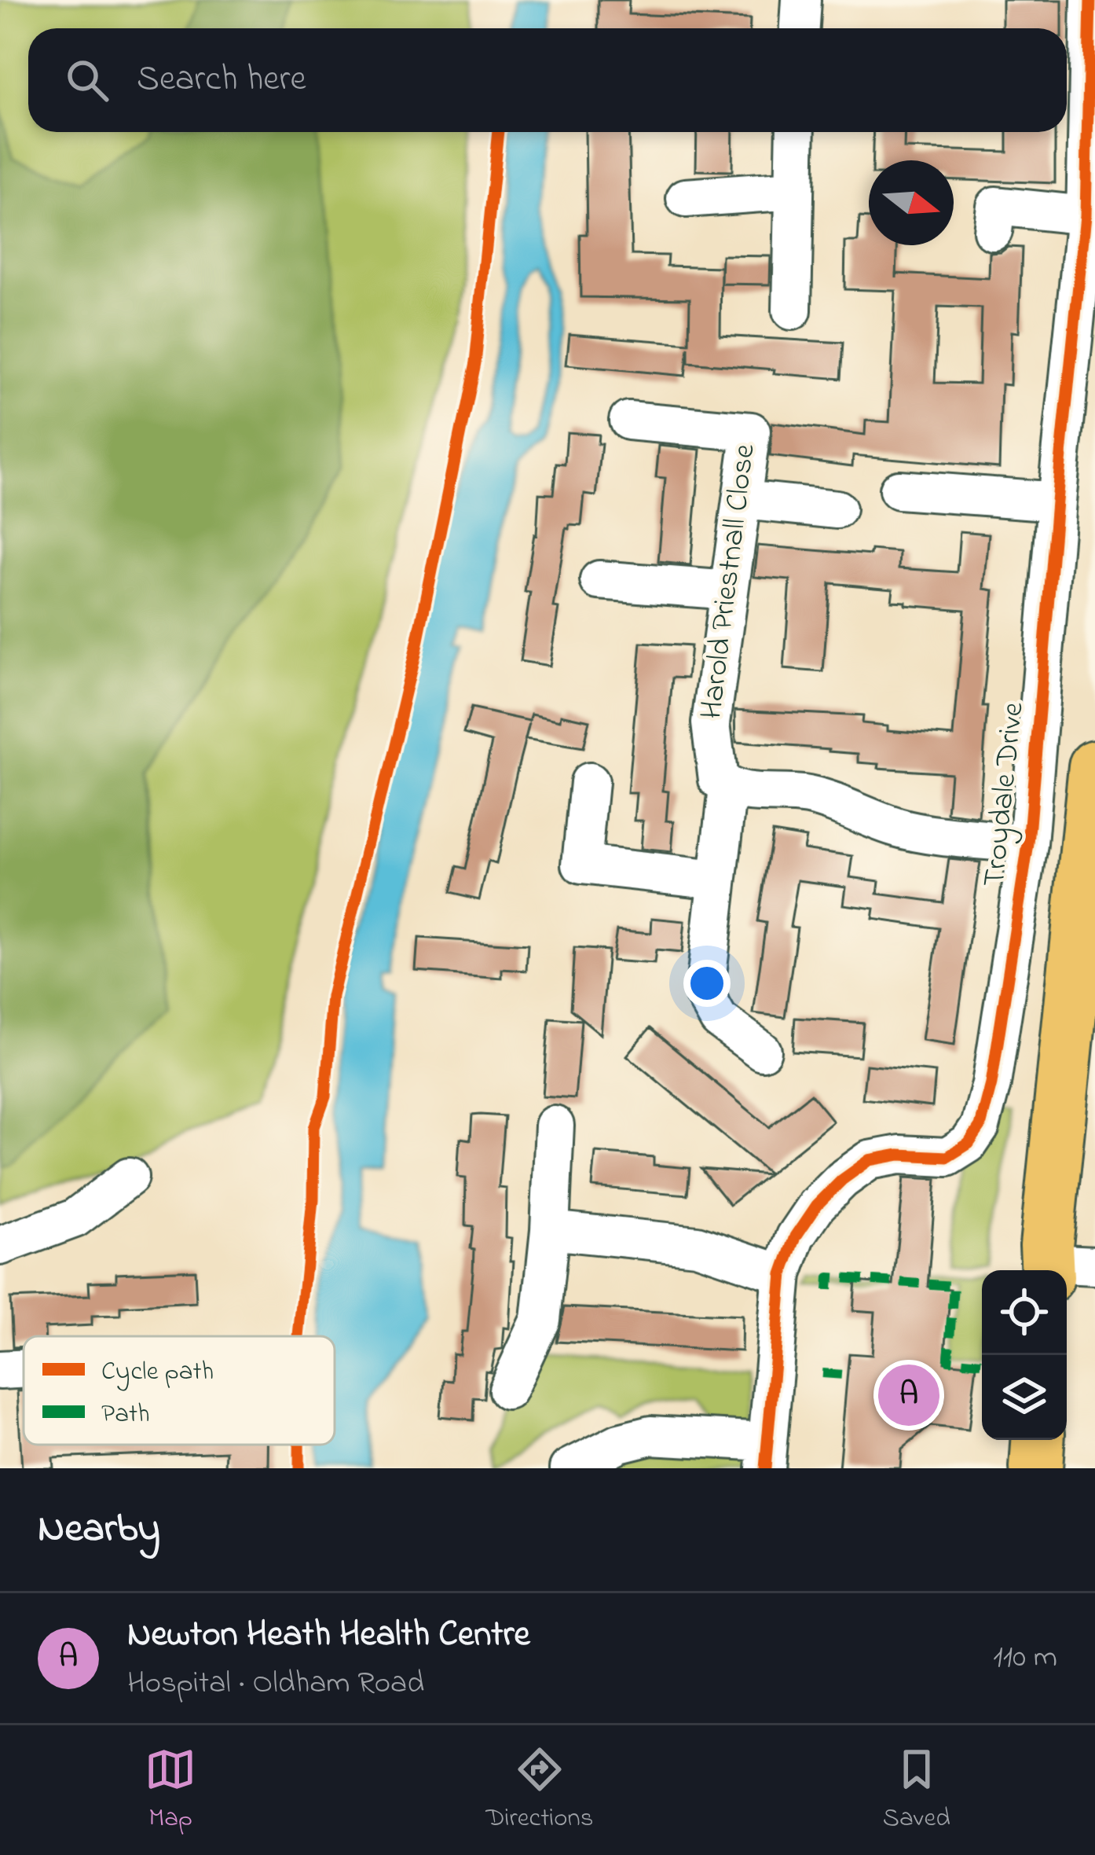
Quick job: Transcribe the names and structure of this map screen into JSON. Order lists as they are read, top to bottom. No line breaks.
{"streets":{"street":["Harold Priestnall Close","Troydale Drive"]},"legend":["Cycle path","Path"],"north":"right","page":{"search":"Search here","pins":"A","heading":"Nearby","list":[{"mark":"A","name":"Newton Heath Health Centre","note":"Hospital · Oldham Road","value":"110 m"}],"nav":["Map","Directions","Saved"]}}
